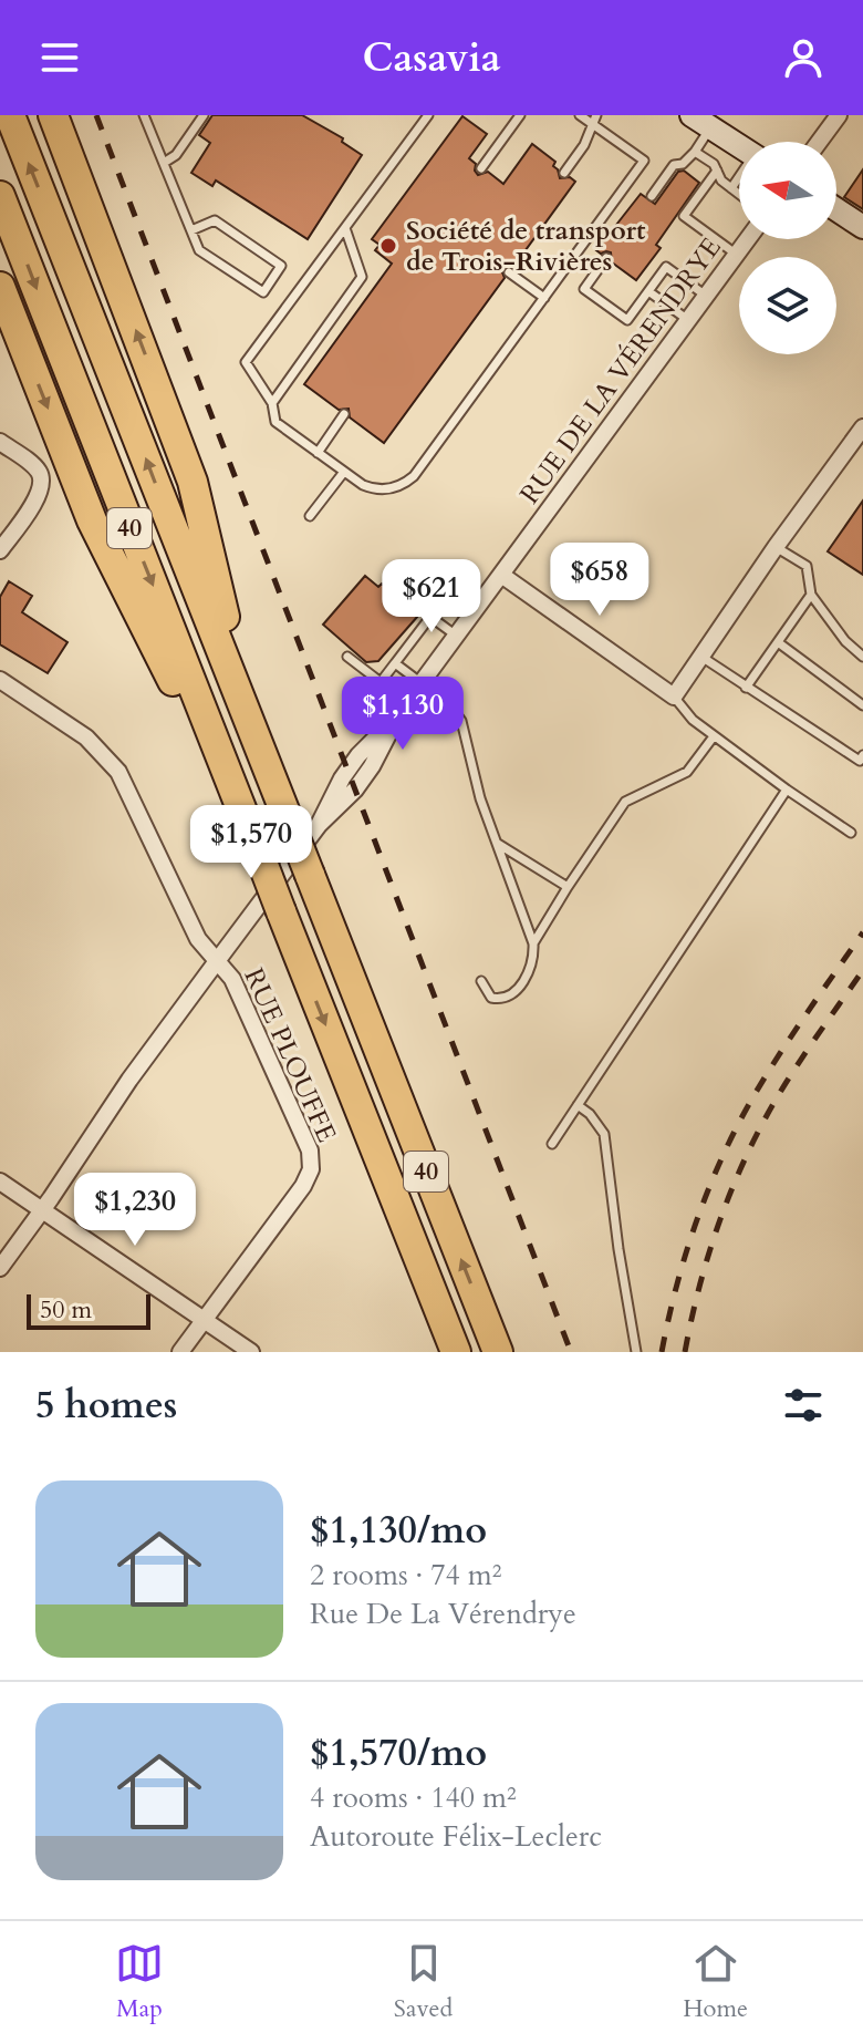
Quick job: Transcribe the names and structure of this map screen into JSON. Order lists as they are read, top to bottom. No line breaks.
{"streets":{"highway":["40"],"street":["RUE DE LA VÉRENDRYE","RUE PLOUFFE"]},"crossings":[["RUE DE LA VÉRENDRYE","RUE PLOUFFE"]],"places":["Société de transport de Trois-Rivières"],"scale_bar":"50 m","north":"left","page":{"header":"Casavia","price":["$658","$621","$1,130","$1,570","$1,230"],"scale":"50 m","heading":"5 homes","list":[{"name":"$1,130/mo","note":"2 rooms · 74 m² · Rue De La Vérendrye"},{"name":"$1,570/mo","note":"4 rooms · 140 m² · Autoroute Félix-Leclerc"}],"tabs":["Map","Saved","Home"]}}
